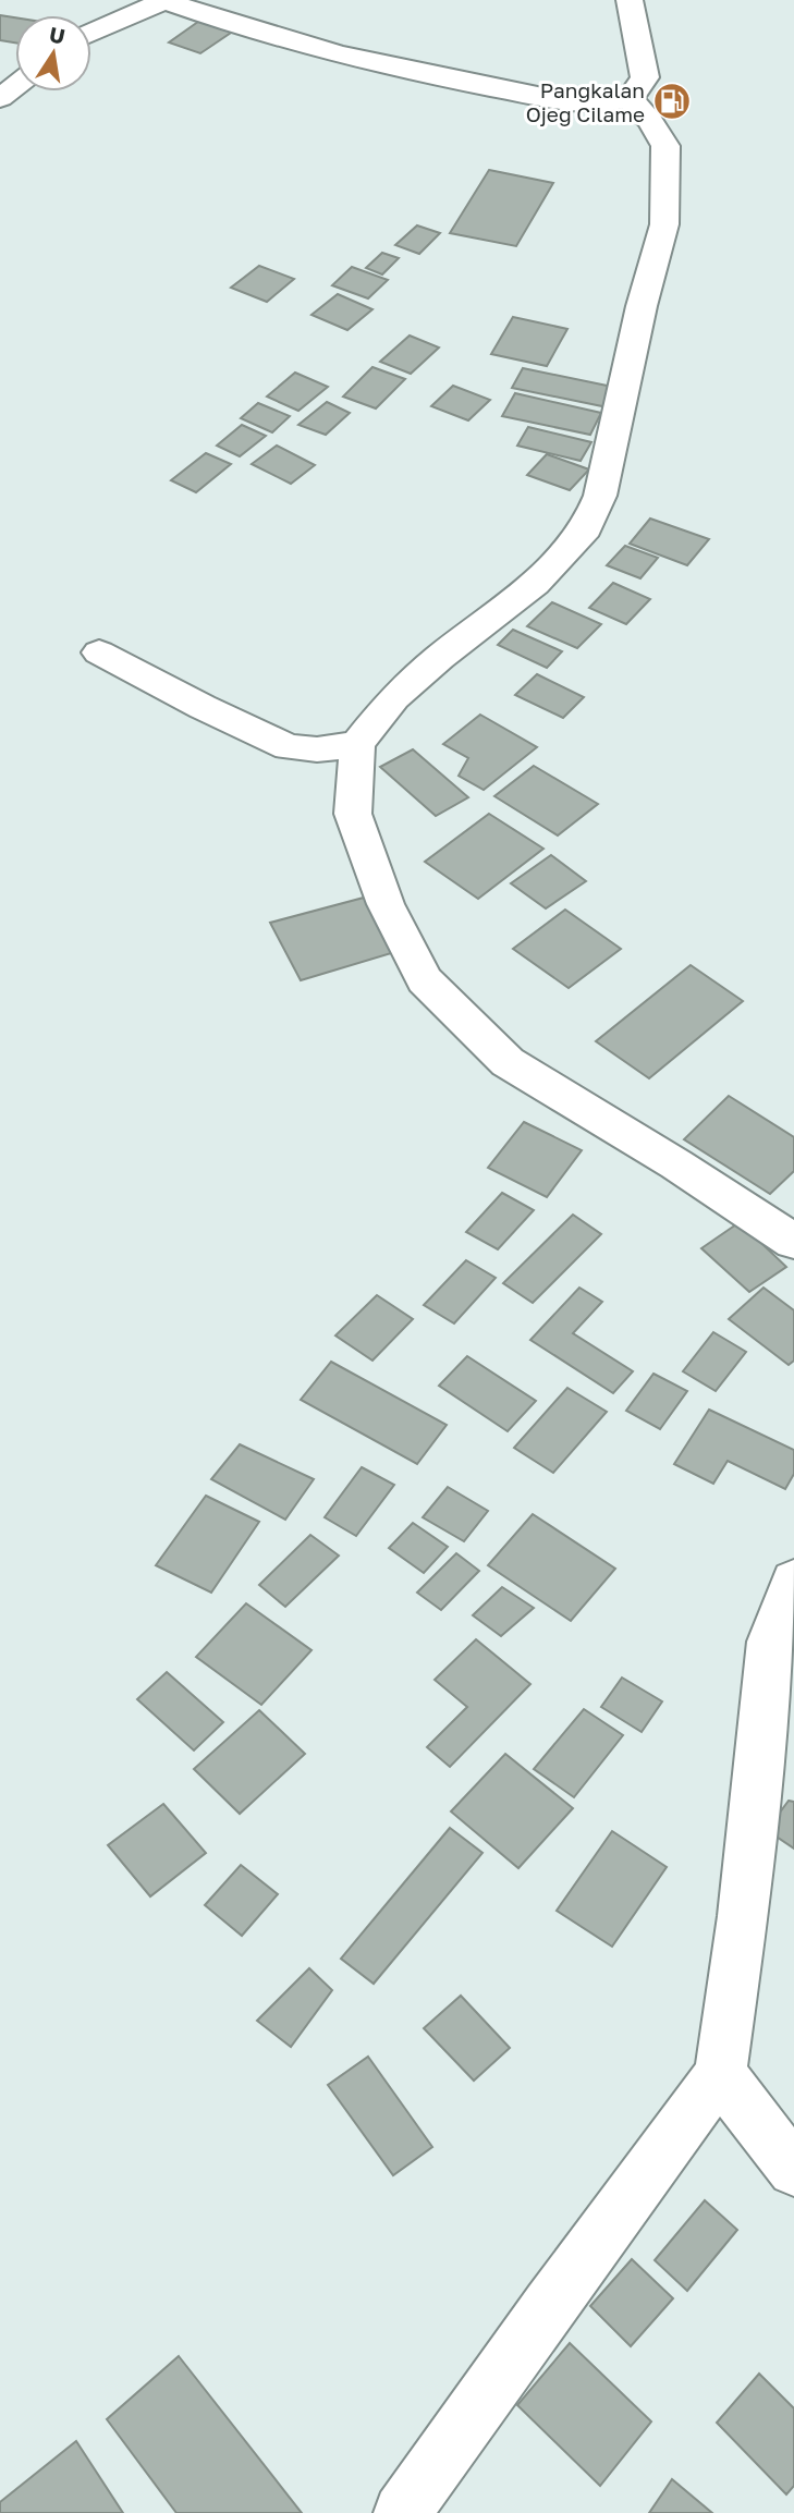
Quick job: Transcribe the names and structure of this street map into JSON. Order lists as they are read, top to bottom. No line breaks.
{"places":{"fuel station":["Pangkalan Ojeg Cilame"]},"north":"top"}
